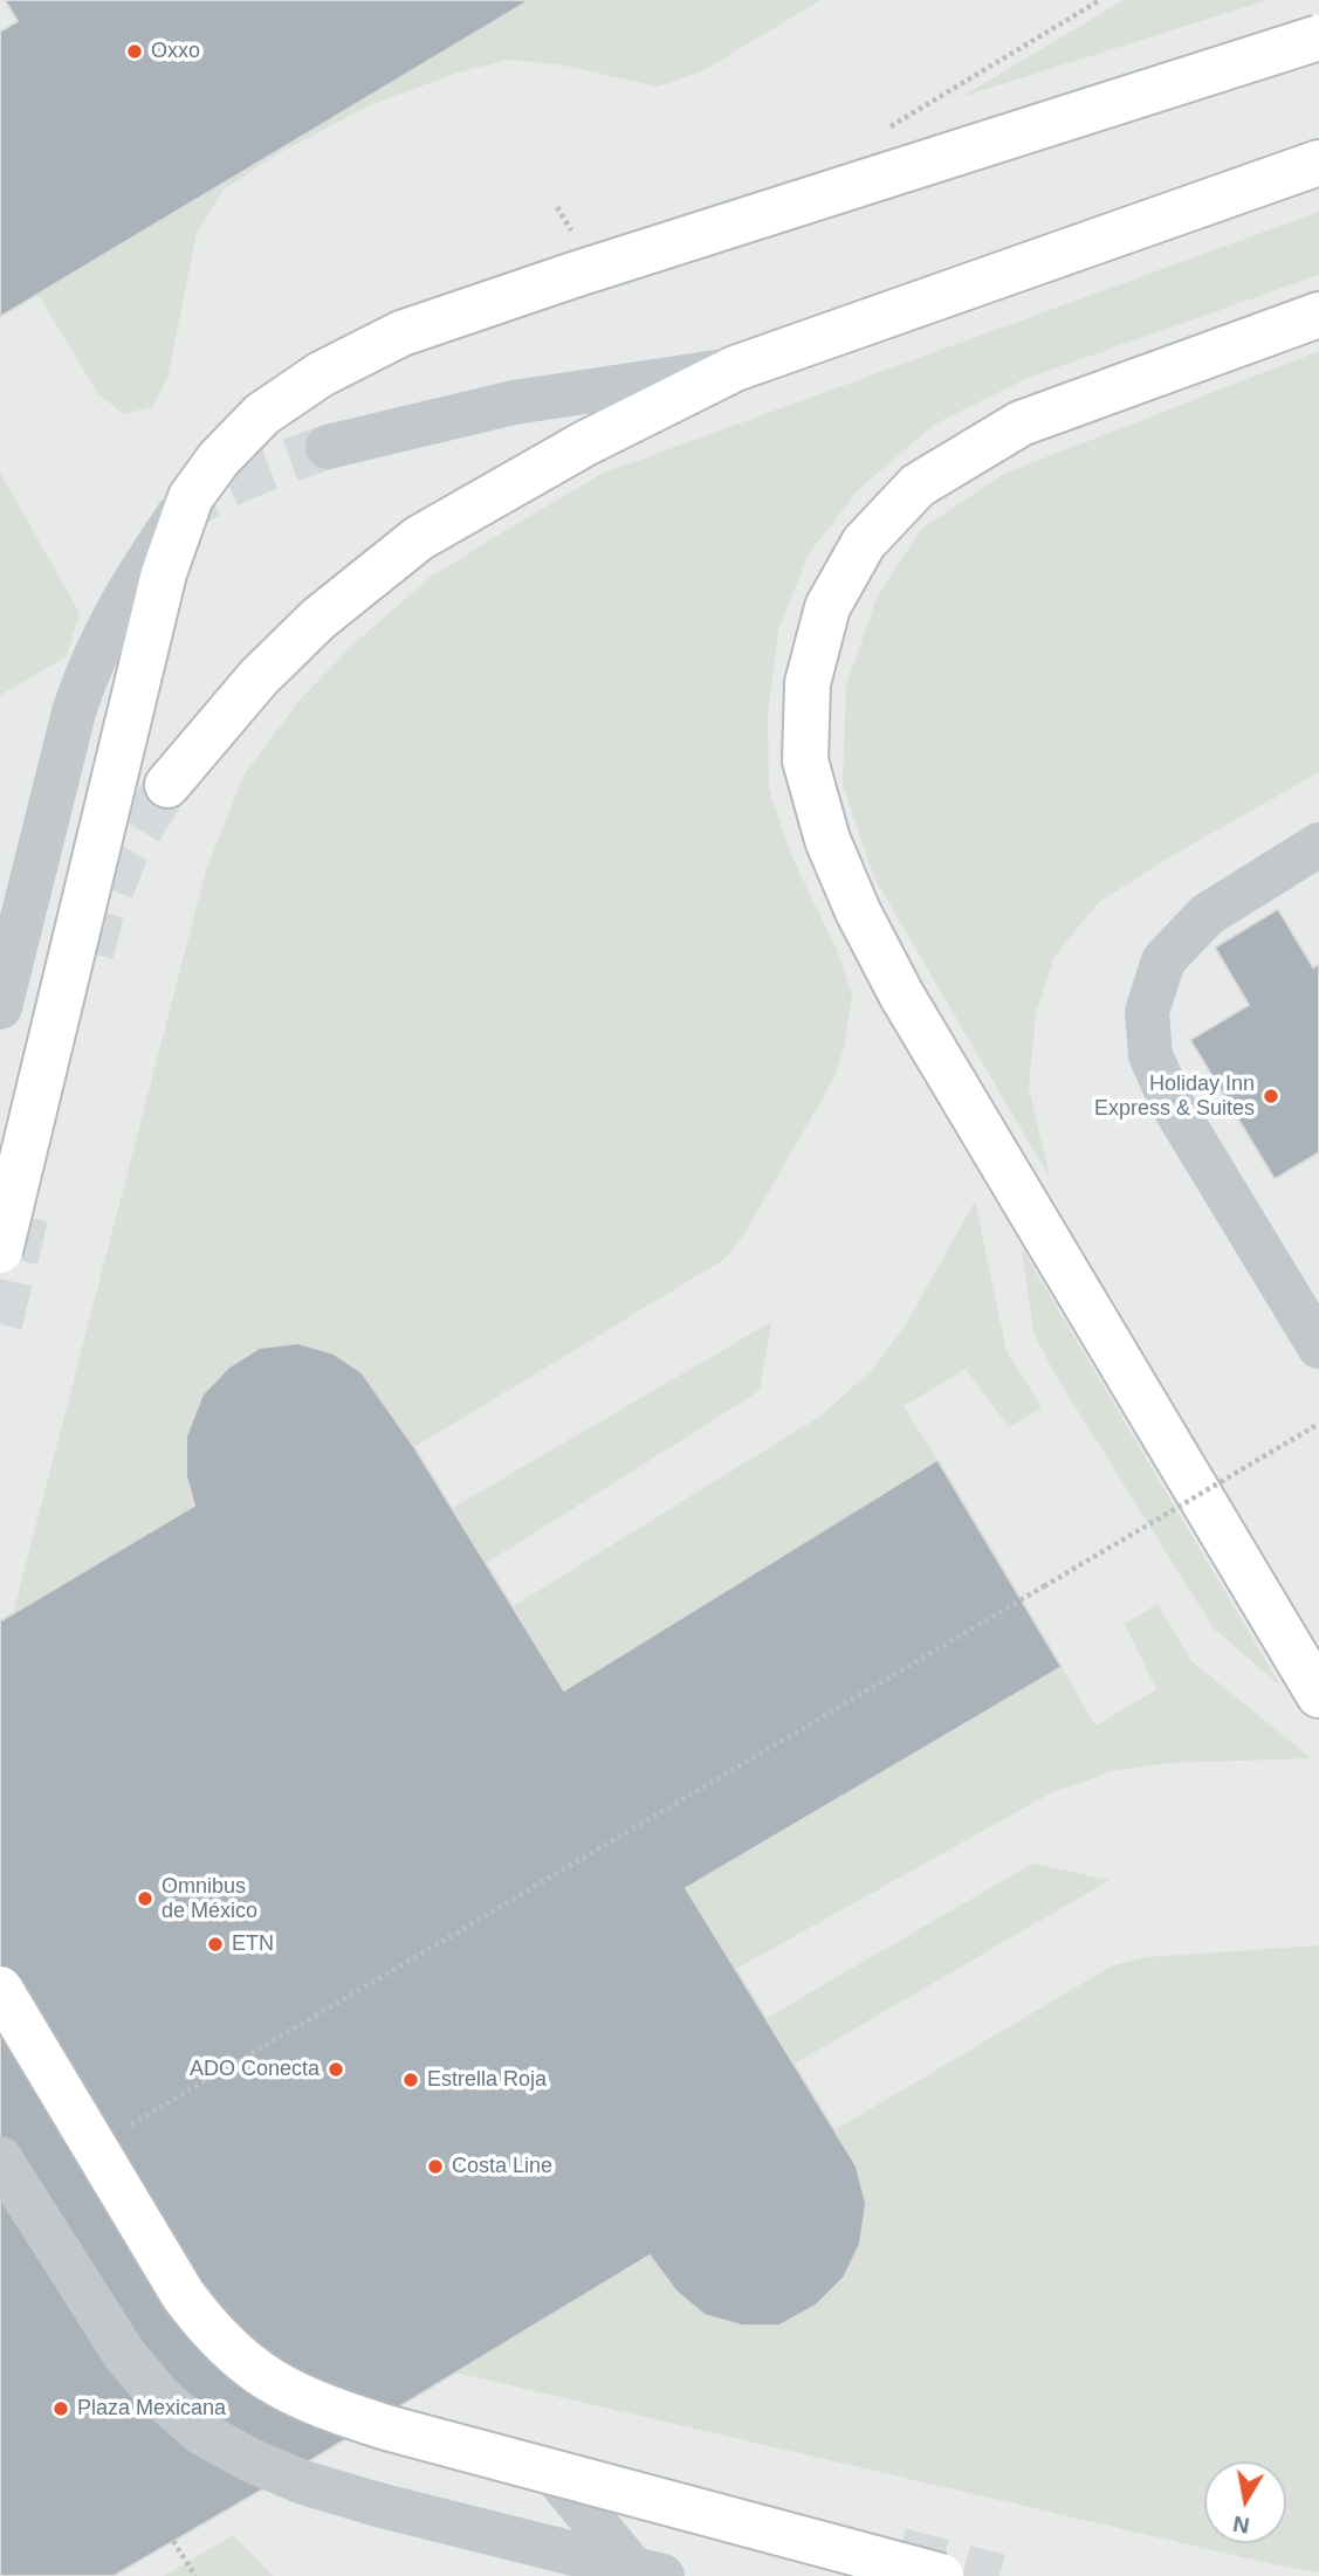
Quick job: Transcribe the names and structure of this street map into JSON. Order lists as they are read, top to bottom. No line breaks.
{"places":["Oxxo","Holiday Inn Express & Suites","Omnibus de México","ETN","ADO Conecta","Estrella Roja","Costa Line","Plaza Mexicana"],"north":"bottom"}
